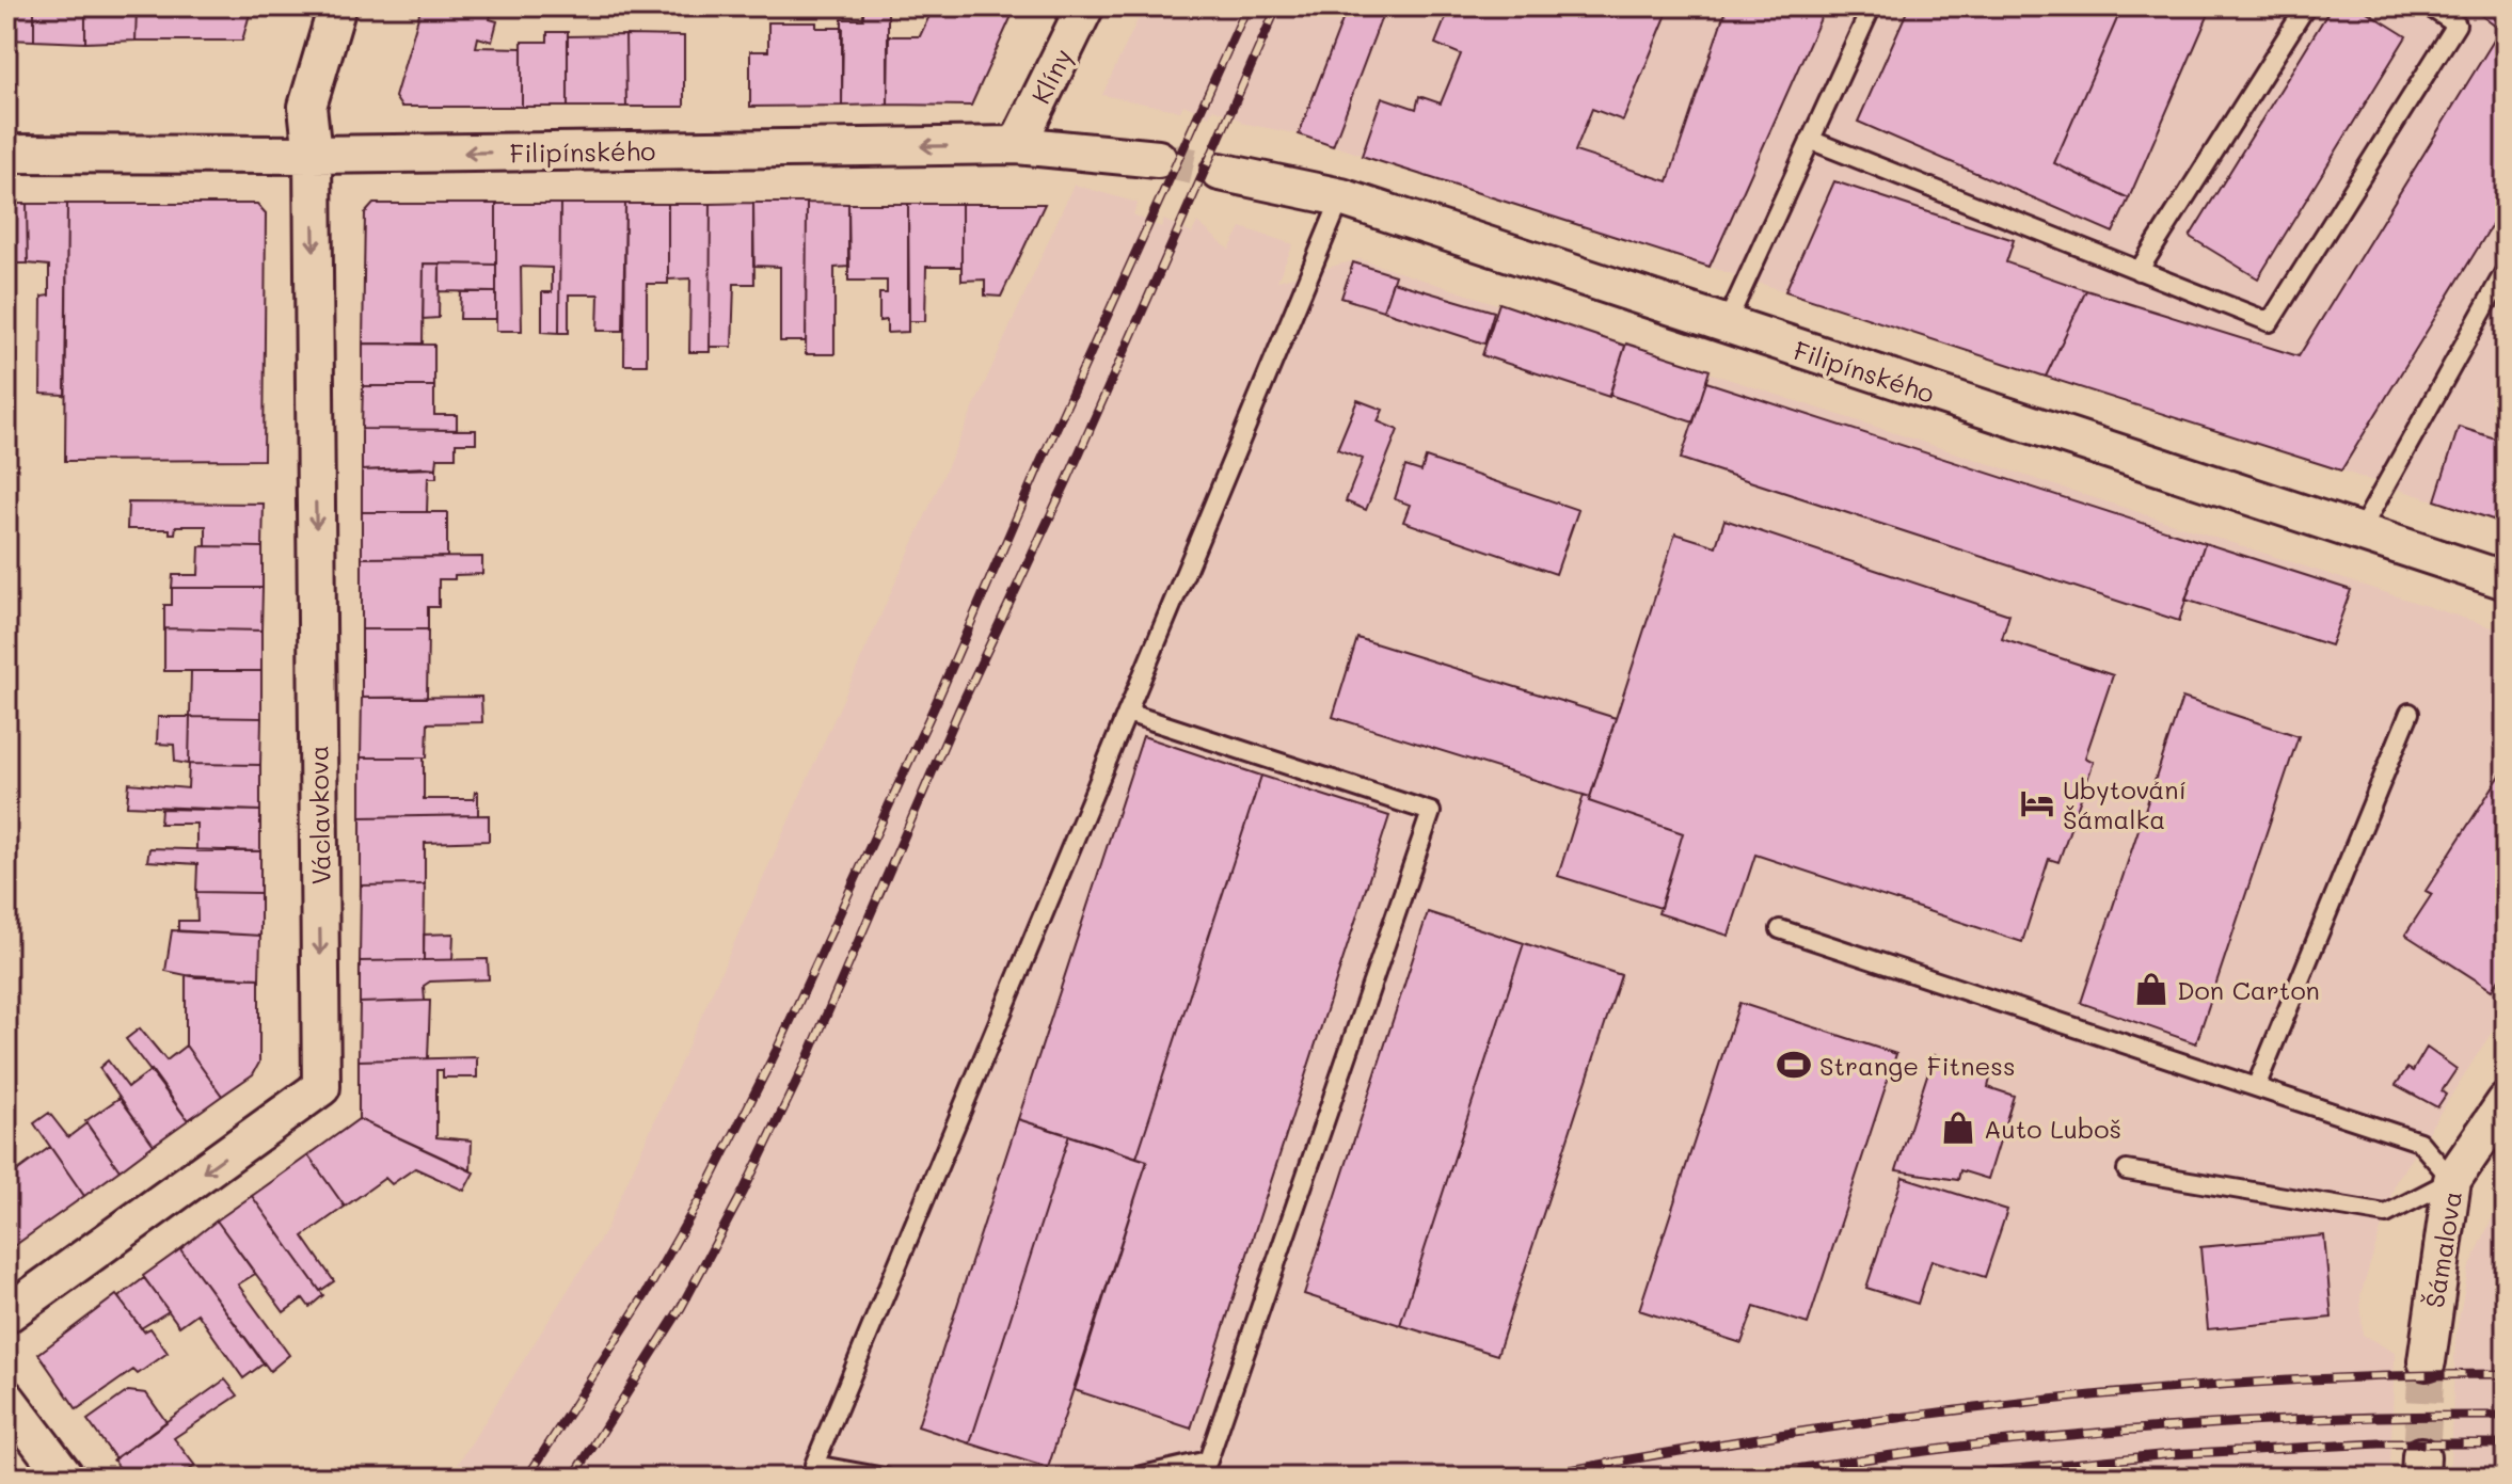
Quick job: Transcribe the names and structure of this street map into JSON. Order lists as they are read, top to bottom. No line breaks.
{"streets":{"street":["Klíny","Filipínského","Václavkova","Šámalova"]},"crossings":[["Klíny","Filipínského"],["Filipínského","Václavkova"]],"one_way":["Václavkova"],"places":{"hotel":["Ubytování Šámalka"],"shop":["Don Carton","Auto Luboš"],"sports":["Strange Fitness"]}}
